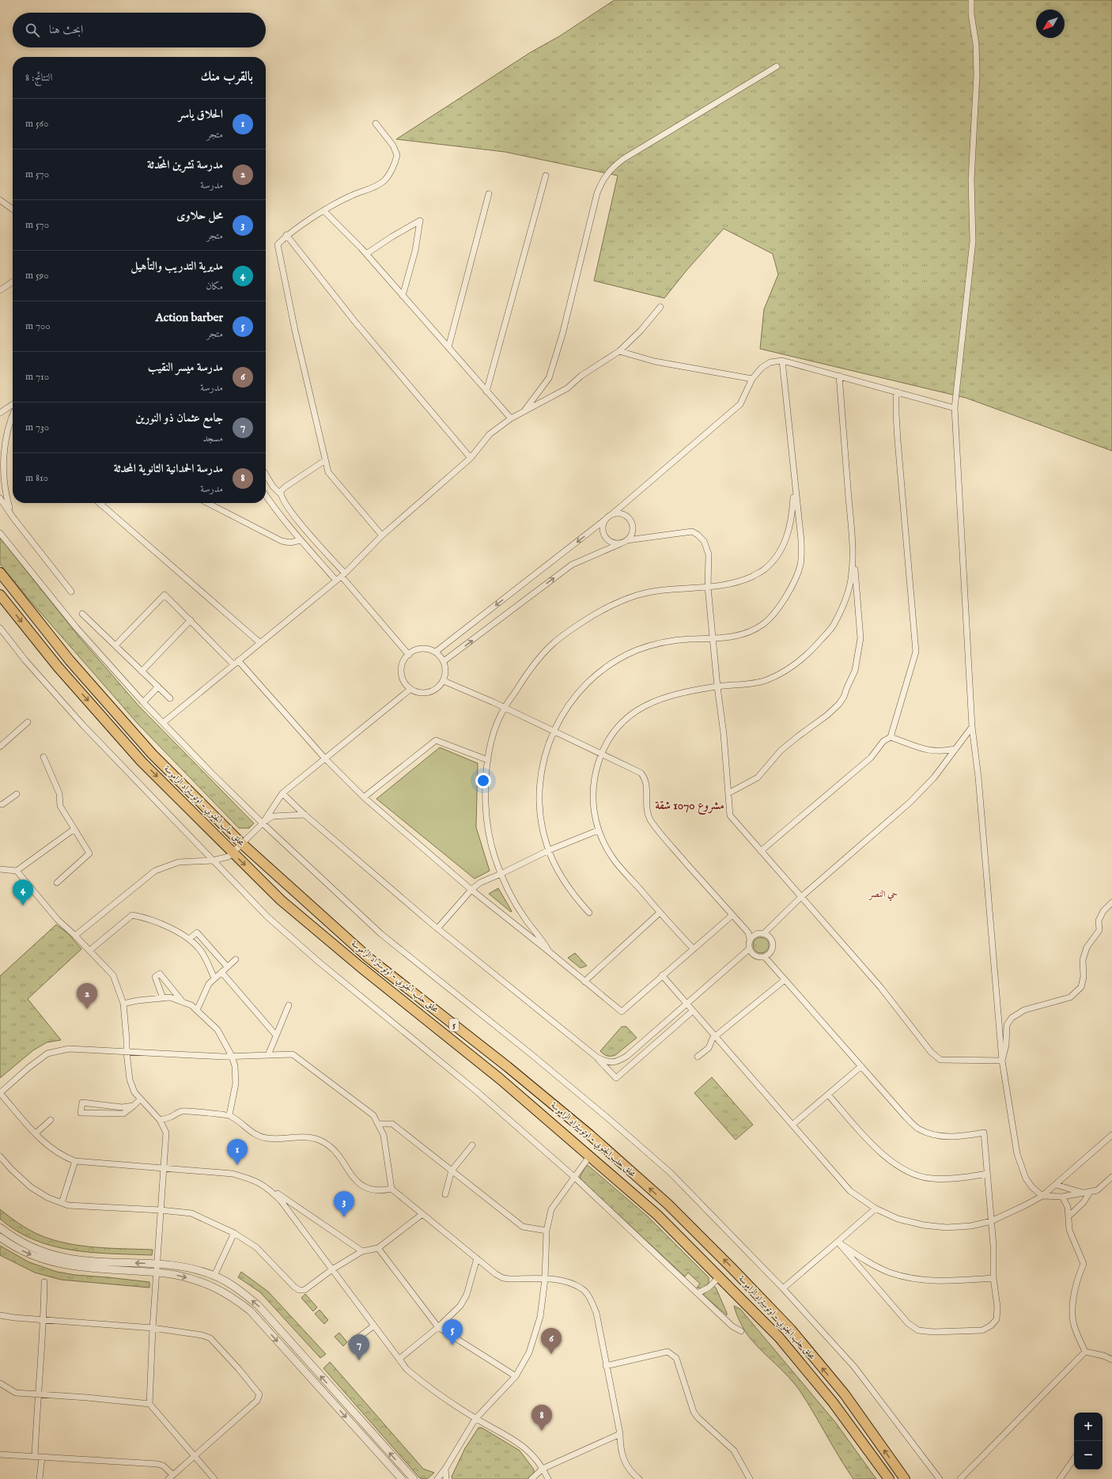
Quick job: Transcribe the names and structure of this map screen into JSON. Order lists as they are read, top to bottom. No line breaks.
{"streets":{"highway":["محلق حلب الجنوبي - اوتوستراد الراموسة","5"]},"districts":["مشروع 1070 شقة","حي النصر"],"north":"bottom left","page":{"search":"ابحث هنا","heading":["بالقرب منك","النتائج: 8"],"list":[{"mark":"1","name":"الحلاق ياسر","note":"متجر","value":"560 m"},{"mark":"2","name":"مدرسة تشرين المحّدثة","note":"مدرسة","value":"570 m"},{"mark":"3","name":"محل حلاوى","note":"متجر","value":"570 m"},{"mark":"4","name":"مديرية التدريب والتأهيل","note":"مكان","value":"590 m"},{"mark":"5","name":"Action barber","note":"متجر","value":"700 m"},{"mark":"6","name":"مدرسة ميسر النقيب","note":"مدرسة","value":"710 m"},{"mark":"7","name":"جامع عثمان ذو النورين","note":"مسجد","value":"730 m"},{"mark":"8","name":"مدرسة الحمدانية الثانوية المحدثة","note":"مدرسة","value":"810 m"}],"pins":["4","2","1","3","5","6","7","8"],"map_buttons":["+","−"]}}
